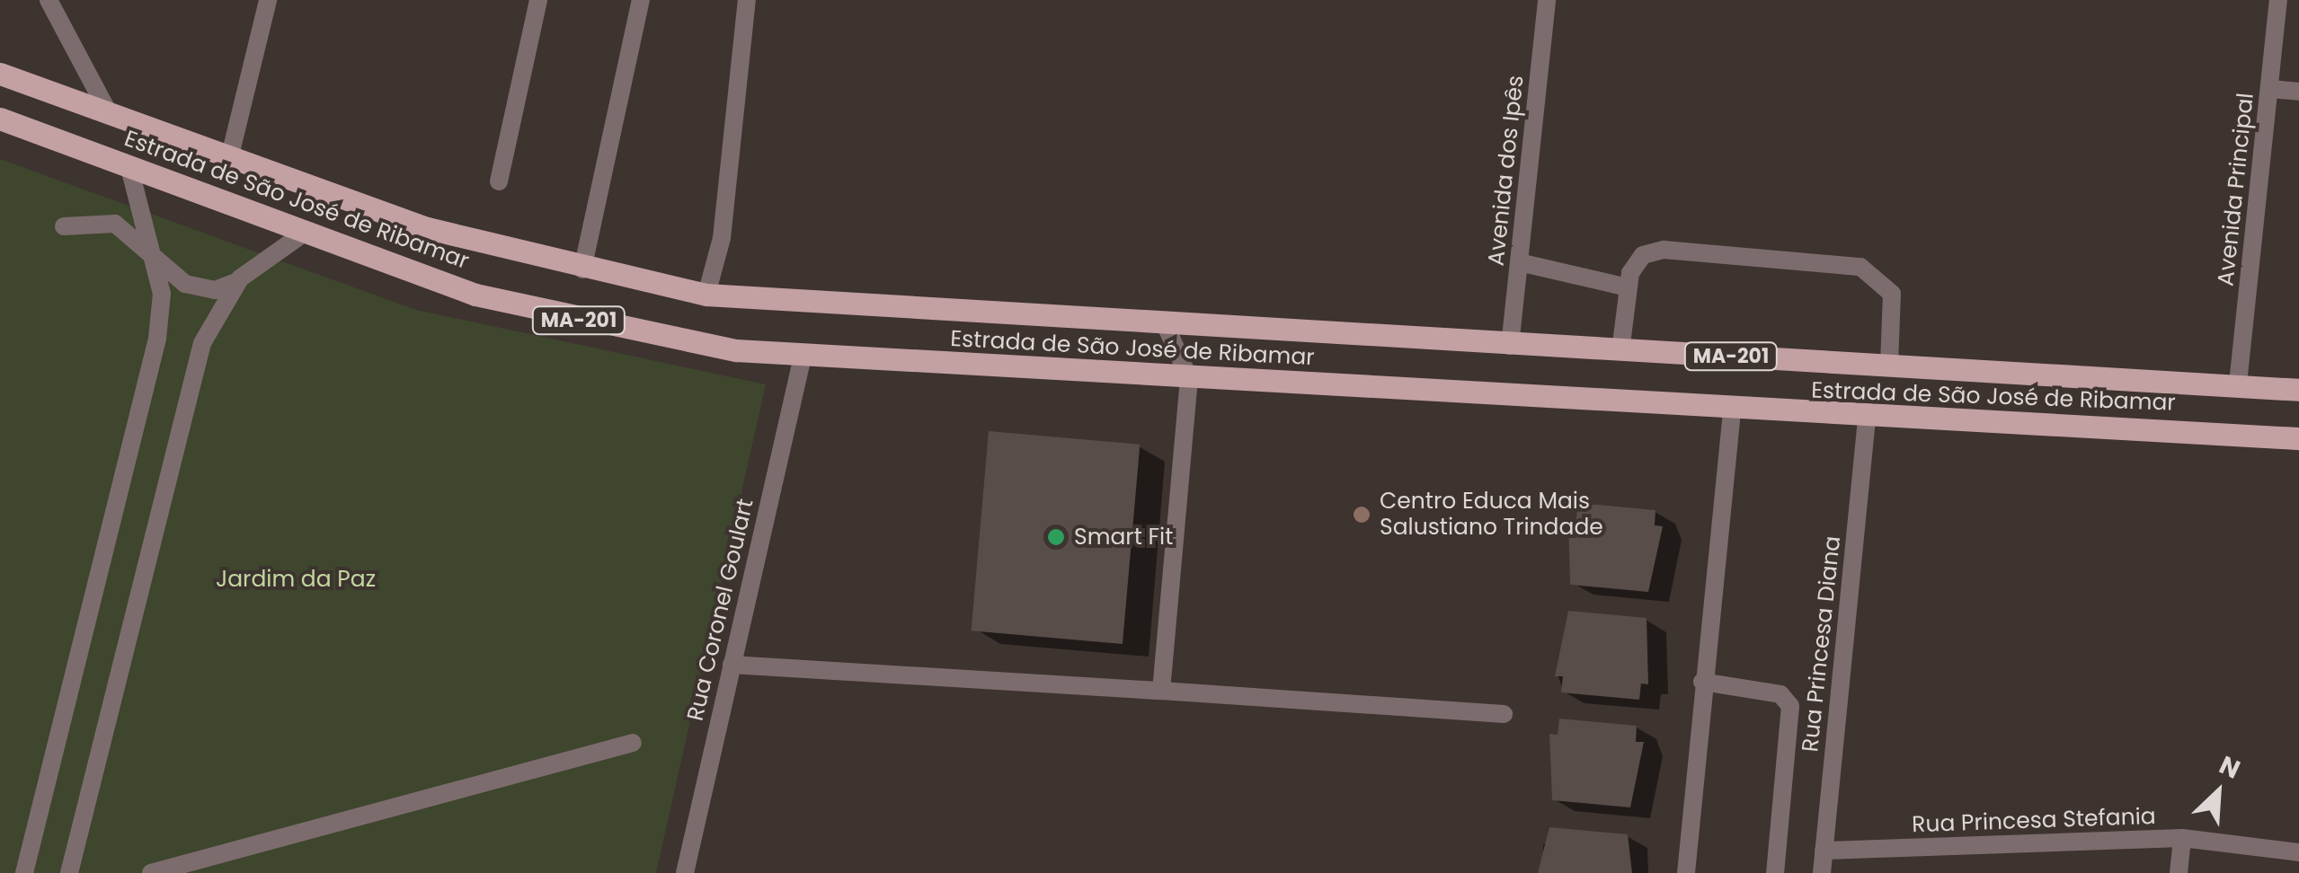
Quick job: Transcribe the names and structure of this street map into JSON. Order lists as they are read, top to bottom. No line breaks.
{"streets":{"main road":["Estrada de São José de Ribamar","MA-201"],"street":["Avenida dos Ipês","Avenida Principal","Rua Coronel Goulart","Rua Princesa Diana","Rua Princesa Stefania"]},"crossings":[["Avenida dos Ipês","Estrada de São José de Ribamar"],["Avenida Principal","Estrada de São José de Ribamar"],["Estrada de São José de Ribamar","Rua Coronel Goulart"],["Estrada de São José de Ribamar","Rua Princesa Diana"],["Rua Princesa Diana","Rua Princesa Stefania"]],"parks":["Jardim da Paz"],"places":["Centro Educa Mais Salustiano Trindade","Smart Fit"],"north":"top right"}
